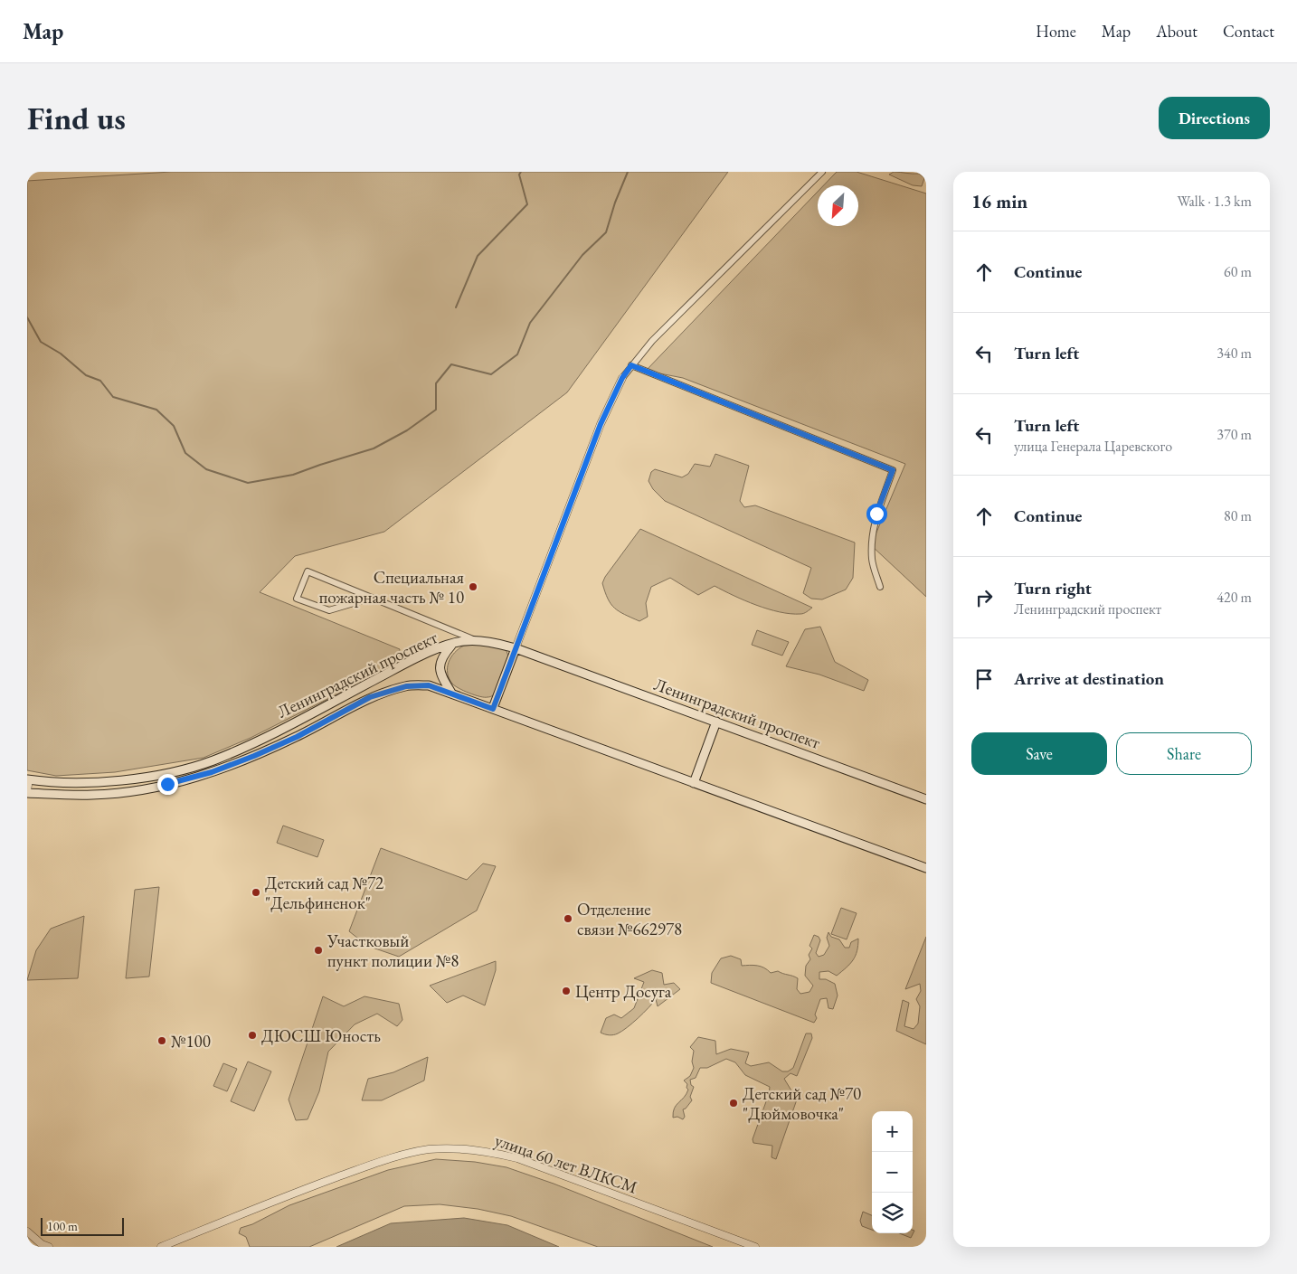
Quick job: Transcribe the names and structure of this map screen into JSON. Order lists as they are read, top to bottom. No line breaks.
{"streets":{"main road":["Ленинградский проспект"],"street":["улица 60 лет ВЛКСМ"]},"places":["Специальная пожарная часть № 10","Детский сад №72 \"Дельфиненок\"","Отделение связи №662978","Участковый пункт полиции №8","Центр Досуга","ДЮСШ Юность","№100","Детский сад №70 \"Дюймовочка\""],"scale_bar":"100 m","north":"bottom left","page":{"header":"Map","nav":["Home","Map","About","Contact"],"buttons":["Directions",["Save","Share"]],"title":"Find us","heading":["16 min","Walk · 1.3 km"],"list":[["Continue","60 m"],["Turn left","340 m"],["Turn left","улица Генерала Царевского","370 m"],["Continue","80 m"],["Turn right","Ленинградский проспект","420 m"],"Arrive at destination"],"map_buttons":["+","−"],"scale":"100 m"}}
